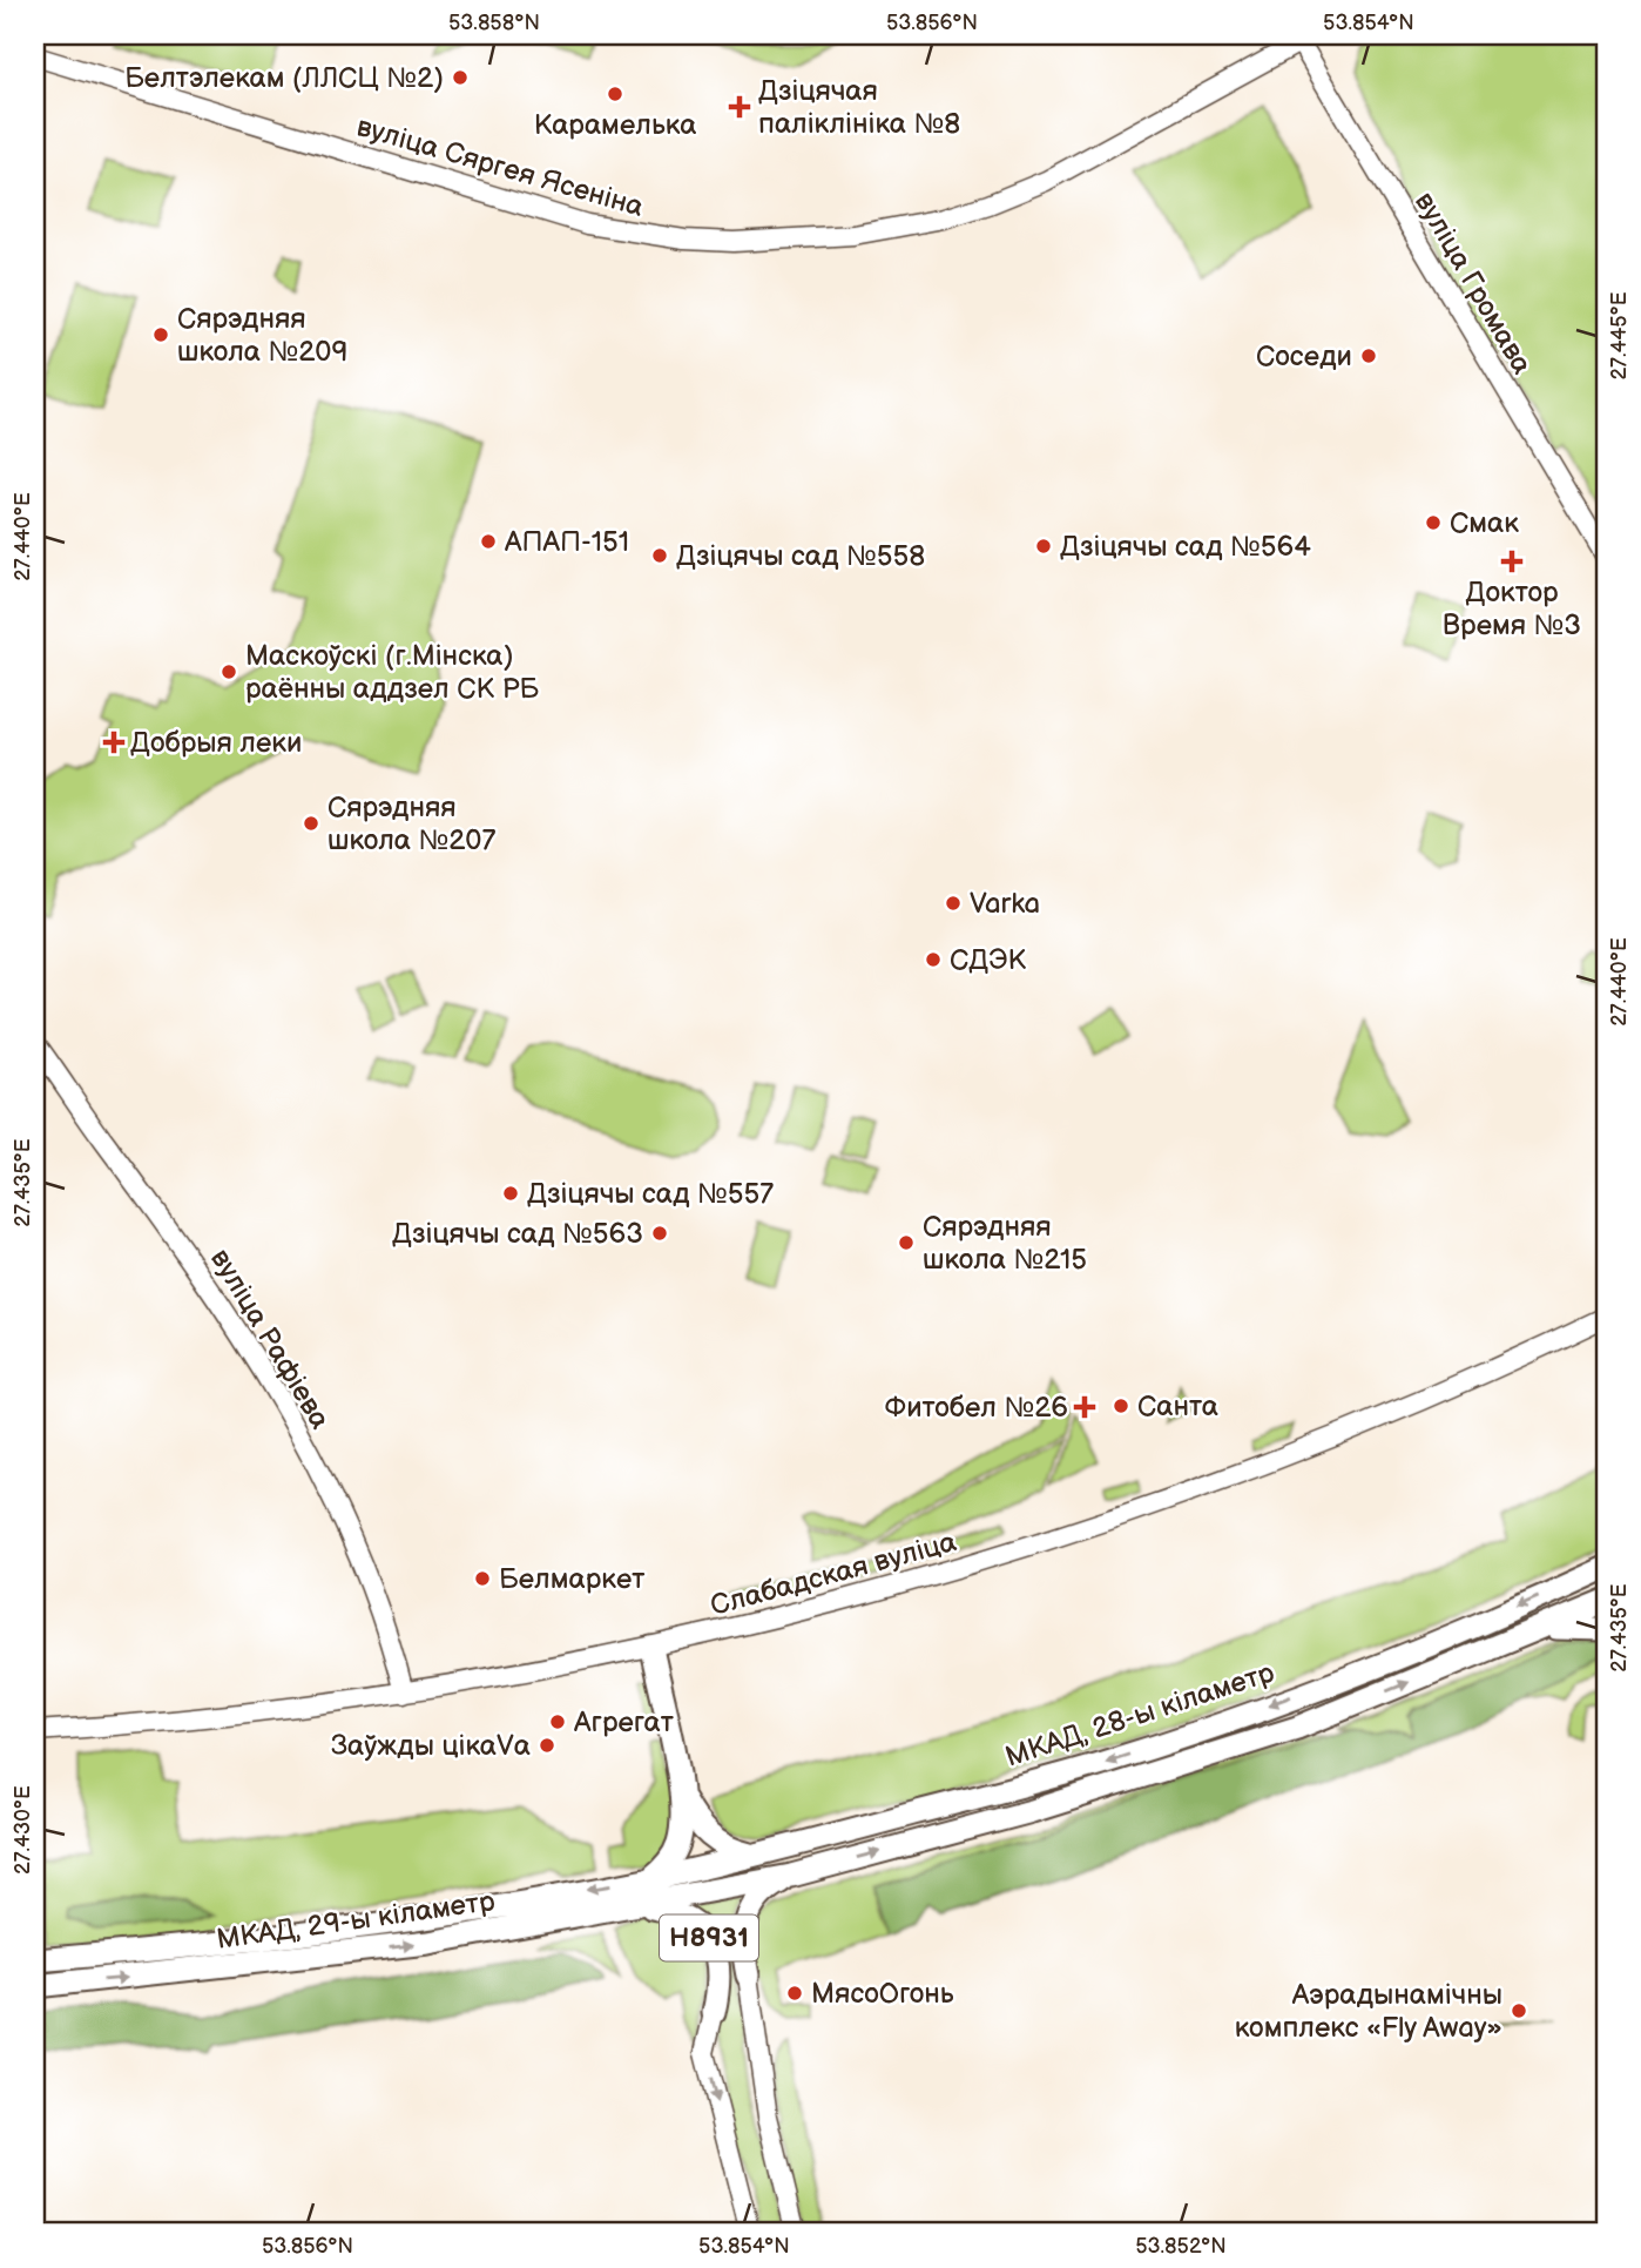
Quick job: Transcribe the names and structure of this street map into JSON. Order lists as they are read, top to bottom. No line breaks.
{"streets":{"highway":["МКАД, 28-ы кіламетр","МКАД, 29-ы кіламетр","Н8931"],"main road":["вуліца Сяргея Ясеніна","вуліца Громава","вуліца Рафіева","Слабадская вуліца"]},"crossings":[["вуліца Сяргея Ясеніна","вуліца Громава"],["вуліца Рафіева","Слабадская вуліца"],["МКАД, 28-ы кіламетр","МКАД, 29-ы кіламетр"],["МКАД, 28-ы кіламетр","Н8931"],["МКАД, 29-ы кіламетр","Н8931"]],"places":{"other":["Белтэлекам (ЛЛСЦ №2)","Карамелька","Сярэдняя школа №209","Соседи","Смак","АПАП-151","Дзіцячы сад №564","Дзіцячы сад №558","Маскоўскі (г.Мінска) раённы аддзел СК РБ","Сярэдняя школа №207","Varka","СДЭК","Дзіцячы сад №557","Дзіцячы сад №563","Сярэдняя школа №215","Санта","Белмаркет","Агрегат","Заўжды цікаVа","МясоОгонь","Аэрадынамічны комплекс «Fly Away»"],"health":["Дзіцячая паліклініка №8","Доктор Время №3","Добрыя леки","Фитобел №26"]},"coordinates":["53.858°N","53.856°N","53.854°N","27.445°E","27.440°E","27.435°E","27.430°E","53.852°N"]}
